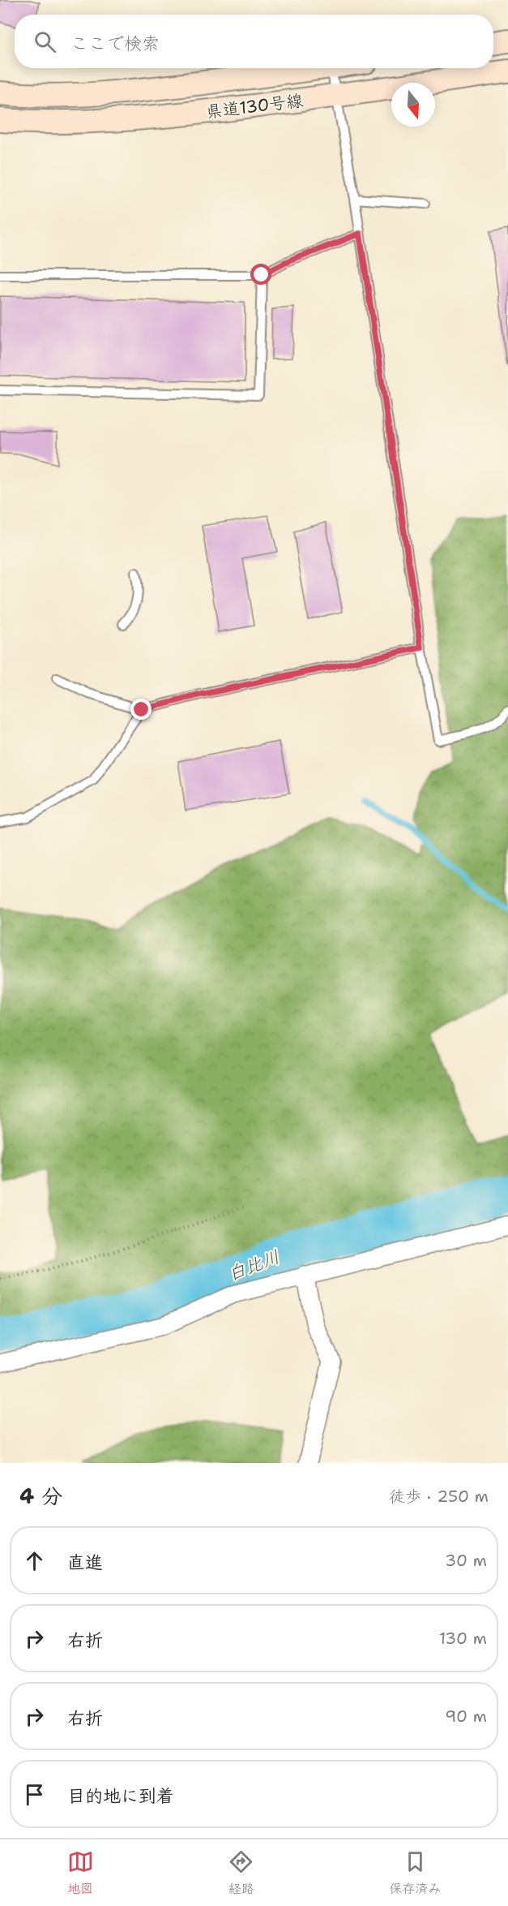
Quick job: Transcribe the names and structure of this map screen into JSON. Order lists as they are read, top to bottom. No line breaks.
{"streets":{"main road":["県道130号線"]},"water":["白比川"],"north":"bottom","page":{"search":"ここで検索","heading":["4 分","徒歩 · 250 m"],"list":[["直進","30 m"],["右折","130 m"],["右折","90 m"],"目的地に到着"],"nav":["地図","経路","保存済み"]}}
